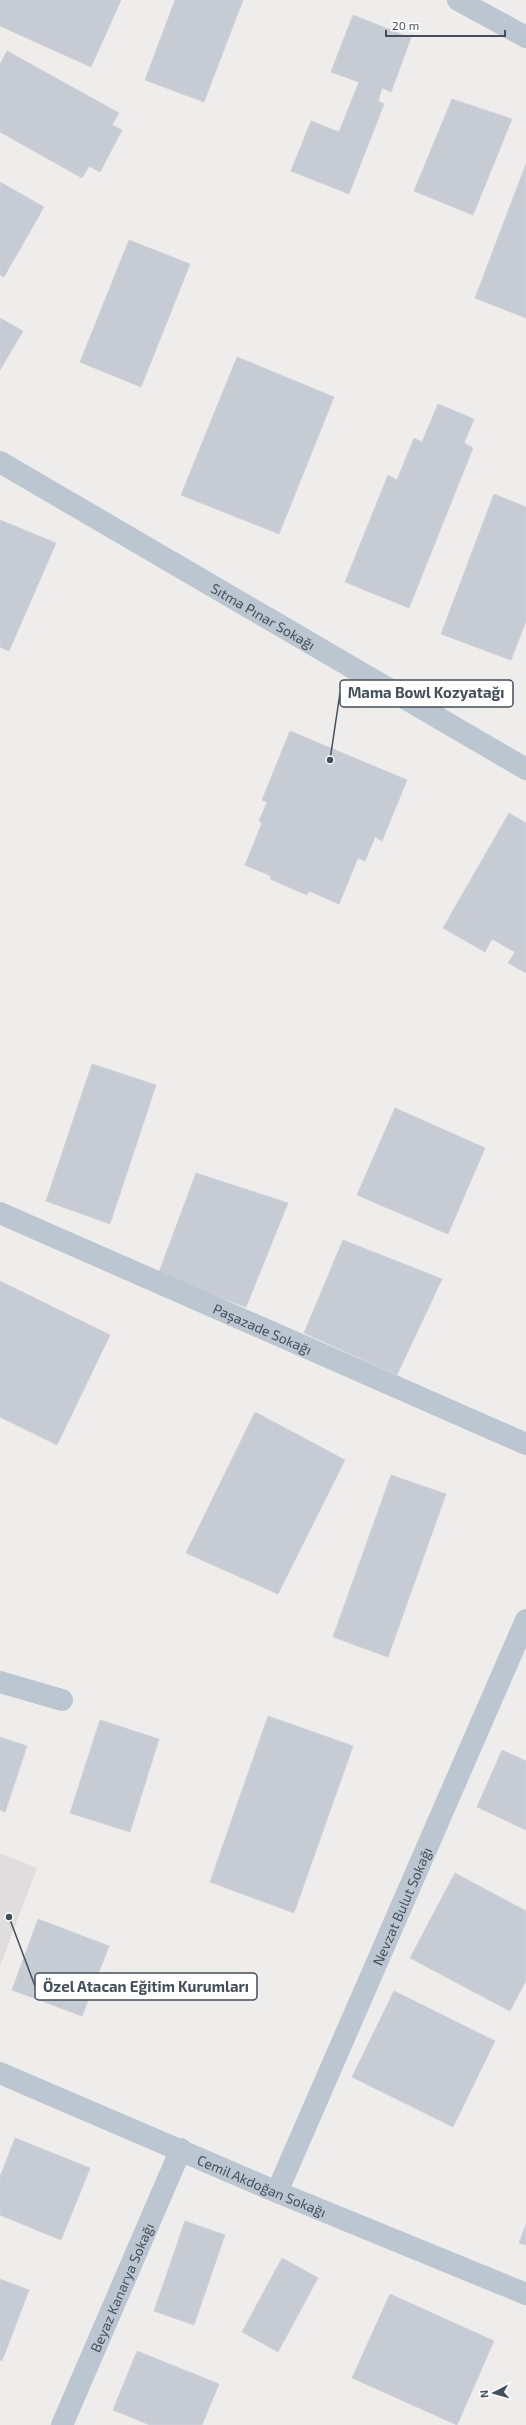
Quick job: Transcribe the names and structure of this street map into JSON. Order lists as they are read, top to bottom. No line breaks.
{"streets":{"street":["Sıtma Pınar Sokağı","Paşazade Sokağı","Nevzat Bulut Sokağı","Cemil Akdoğan Sokağı","Beyaz Kanarya Sokağı"]},"crossings":[["Nevzat Bulut Sokağı","Cemil Akdoğan Sokağı"],["Cemil Akdoğan Sokağı","Beyaz Kanarya Sokağı"]],"places":["Mama Bowl Kozyatağı","Özel Atacan Eğitim Kurumları"],"scale_bar":"20 m","north":"left"}
